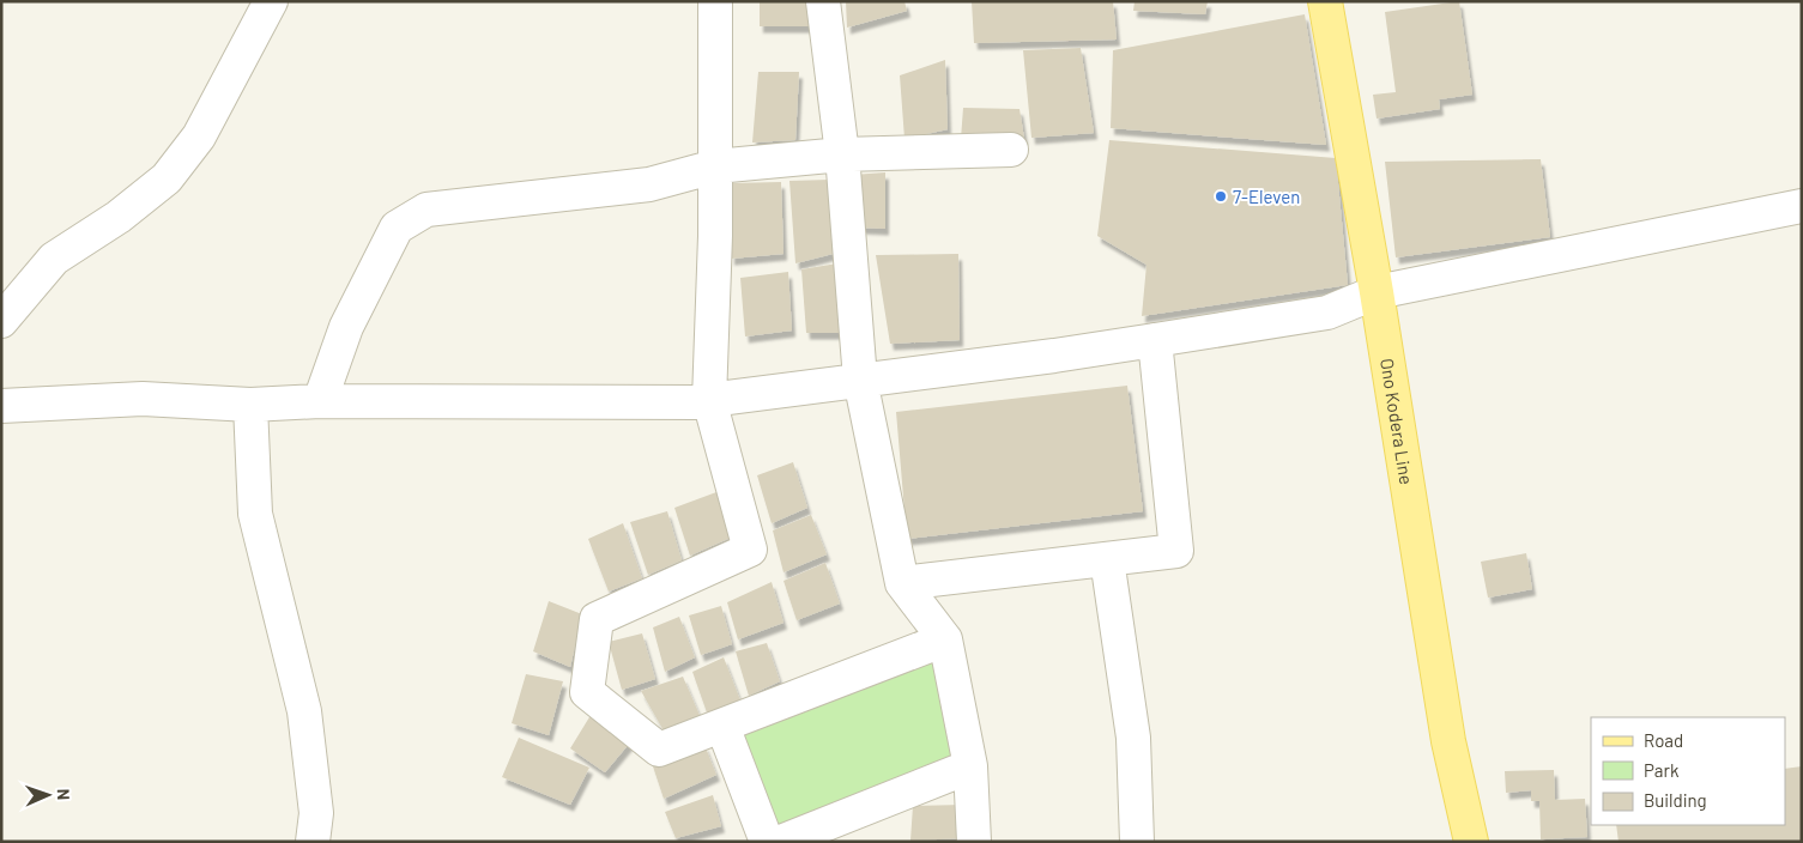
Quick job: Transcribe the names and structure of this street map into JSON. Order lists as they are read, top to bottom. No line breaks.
{"streets":{"main road":["Ono Kodera Line"]},"places":["7-Eleven"],"legend":["Road","Park","Building"],"north":"right"}
